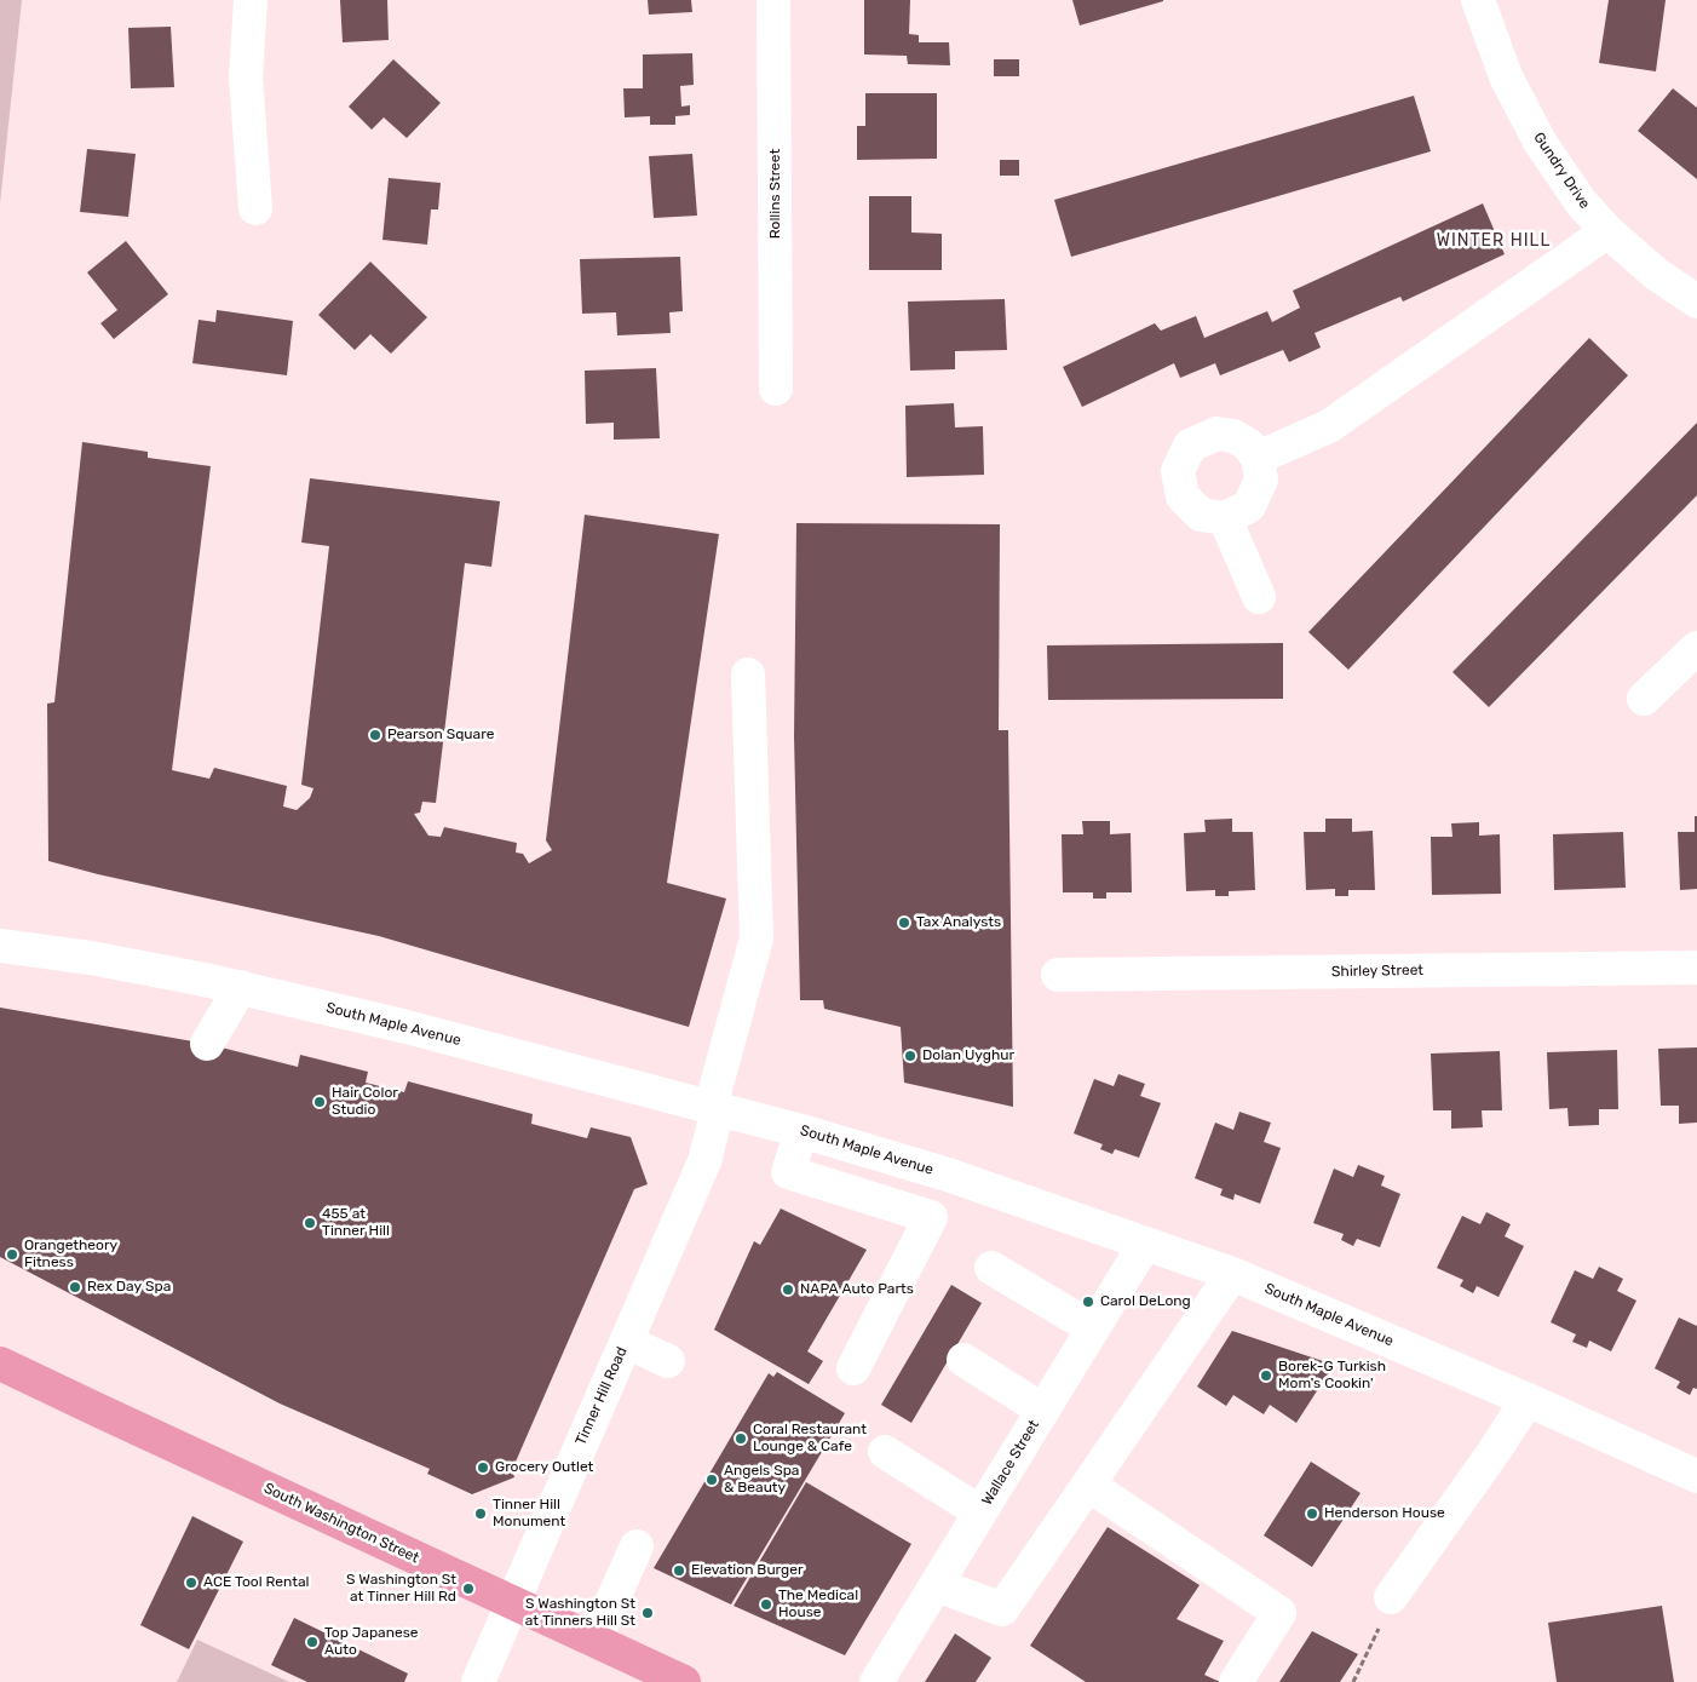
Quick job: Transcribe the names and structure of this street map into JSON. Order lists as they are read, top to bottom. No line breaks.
{"streets":{"main road":["South Washington Street"],"street":["Gundry Drive","Rollins Street","Shirley Street","South Maple Avenue","Tinner Hill Road","Wallace Street"]},"crossings":[["South Maple Avenue","Tinner Hill Road"],["South Maple Avenue","Wallace Street"],["Tinner Hill Road","South Washington Street"]],"districts":["WINTER HILL"],"places":["Pearson Square","Tax Analysts","Dolan Uyghur","Hair Color Studio","455 at Tinner Hill","Orangetheory Fitness","Rex Day Spa","NAPA Auto Parts","Carol DeLong","Borek-G Turkish Mom's Cookin'","Coral Restaurant Lounge & Cafe","Grocery Outlet","Angels Spa & Beauty","Tinner Hill Monument","Henderson House","Elevation Burger","ACE Tool Rental","S Washington St at Tinner Hill Rd","The Medical House","S Washington St at Tinners Hill St","Top Japanese Auto"]}
